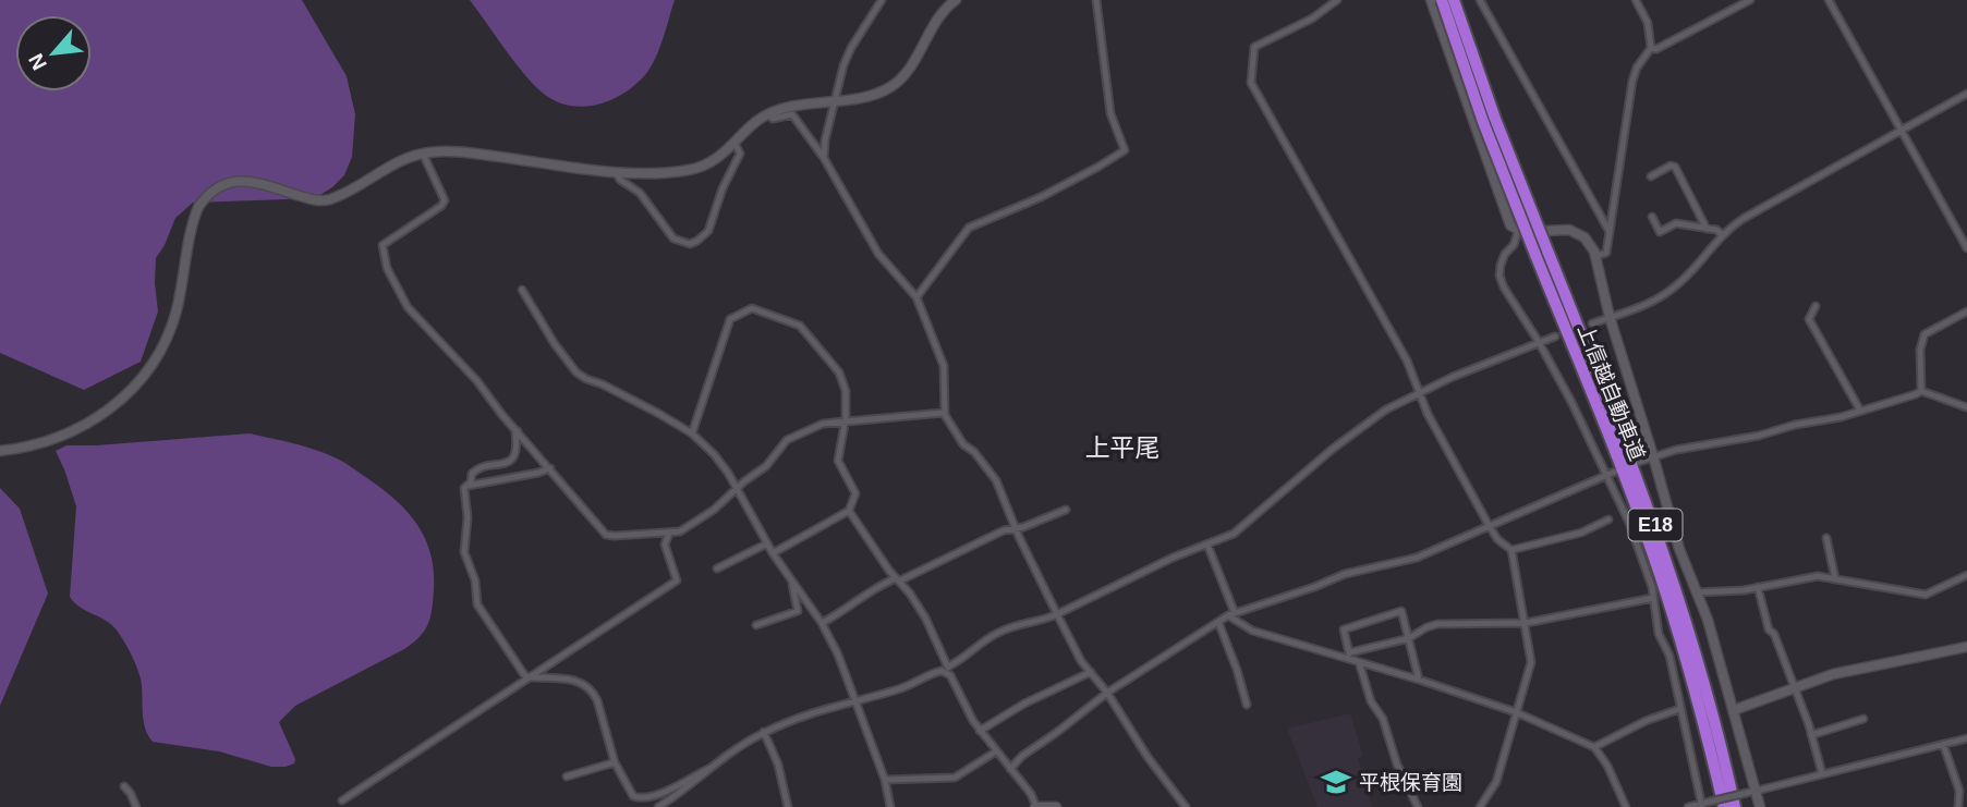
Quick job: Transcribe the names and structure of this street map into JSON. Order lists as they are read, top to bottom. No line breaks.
{"streets":{"highway":["上信越自動車道","E18"]},"districts":["上平尾"],"places":{"school or university":["平根保育園"]},"north":"bottom left"}
